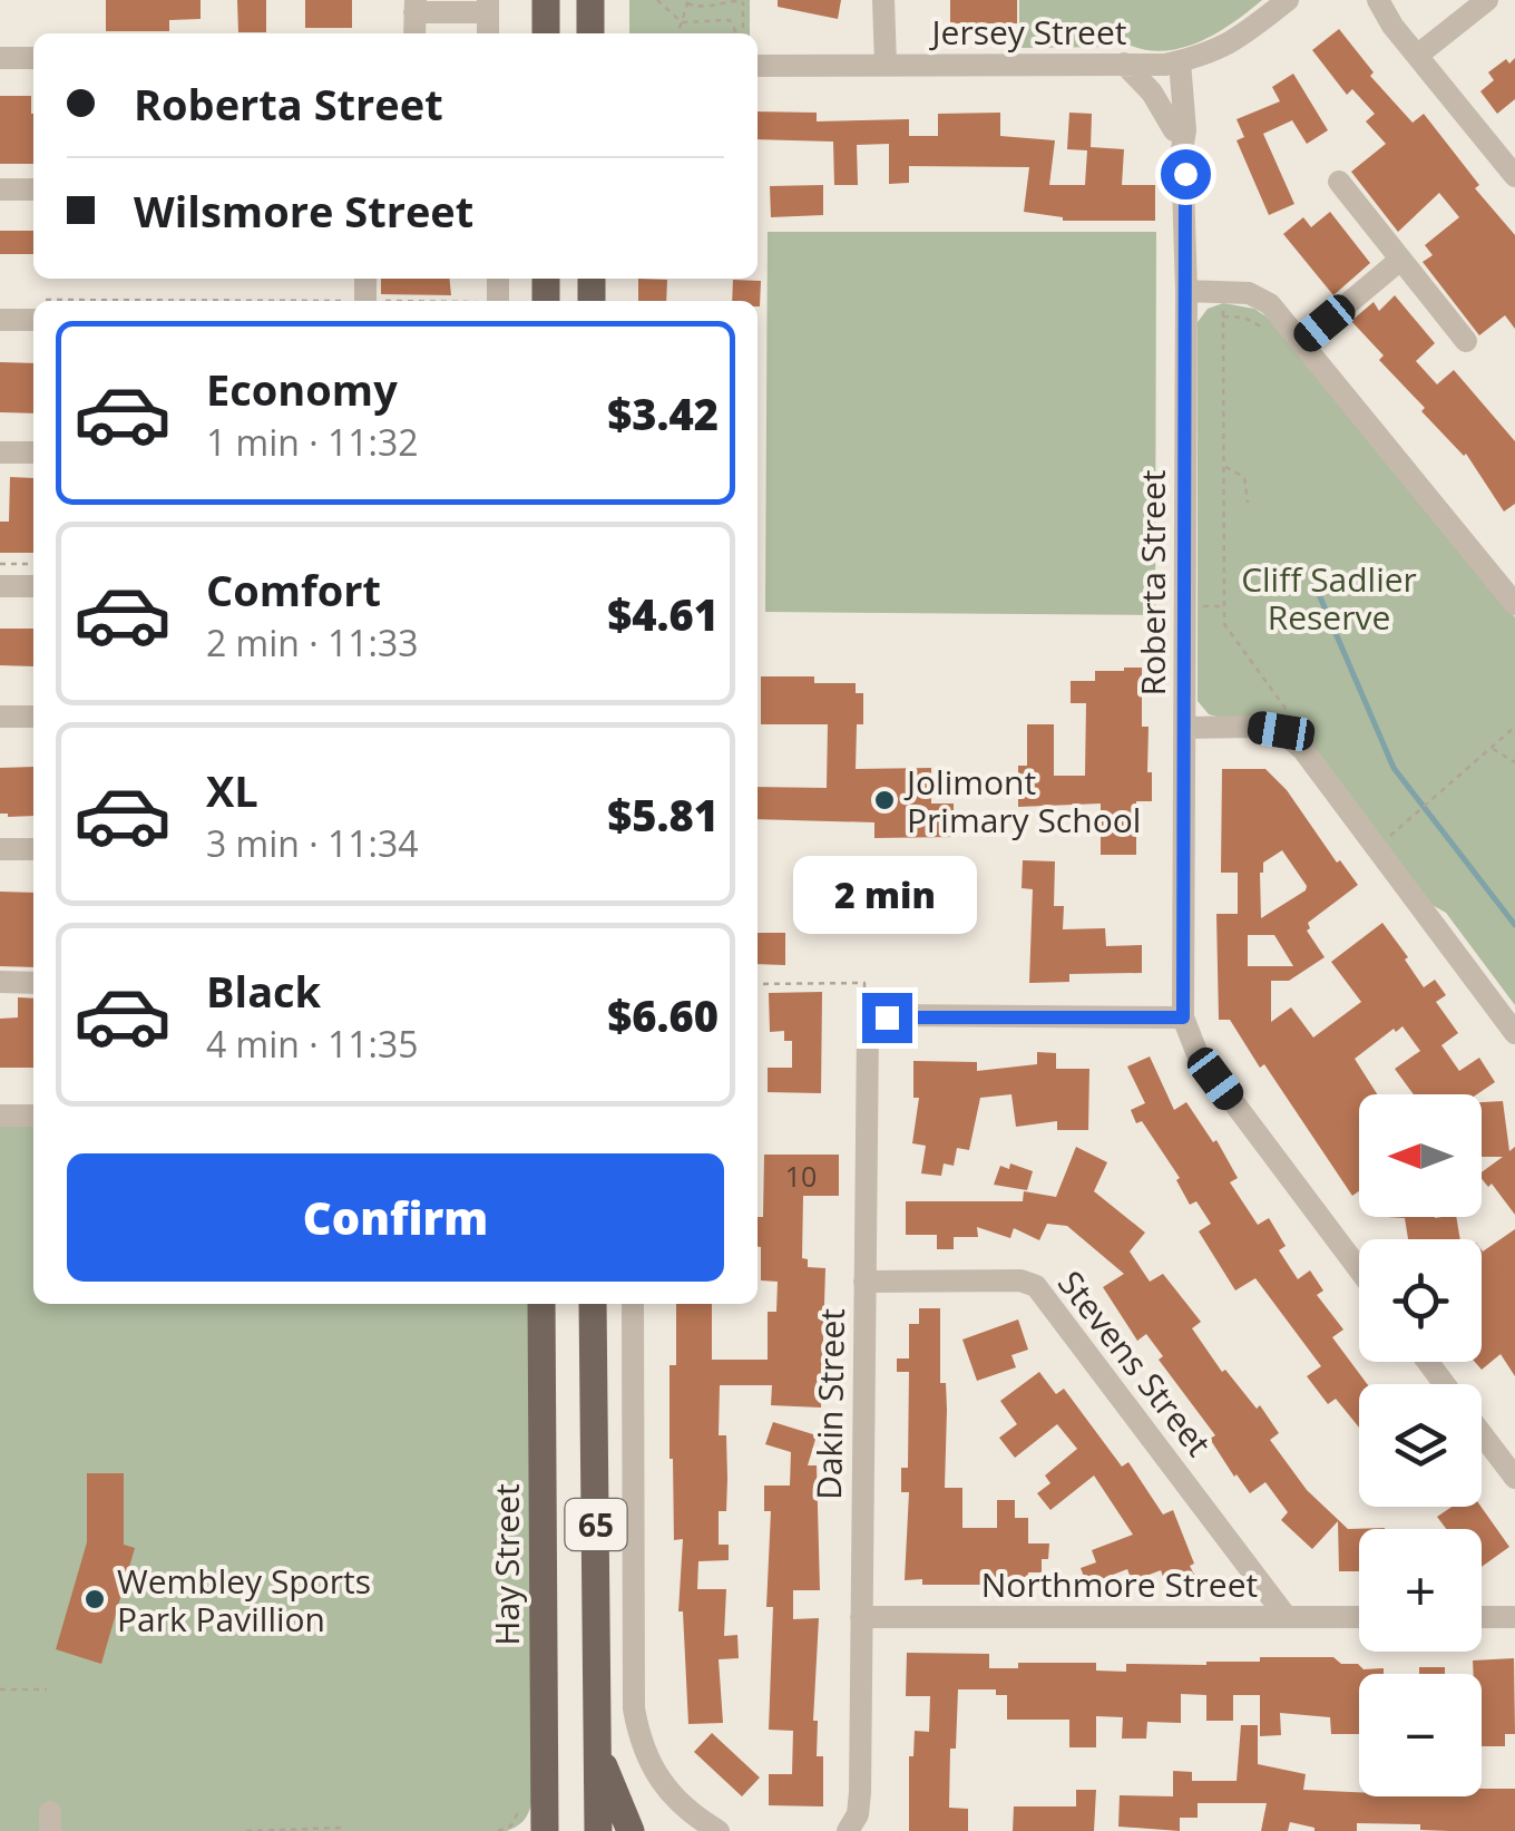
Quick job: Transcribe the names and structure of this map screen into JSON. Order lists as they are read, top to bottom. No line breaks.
{"streets":{"main road":["65","Hay Street"],"street":["Jersey Street","Roberta Street","Stevens Street","Dakin Street","Northmore Street"]},"crossings":[["Jersey Street","Roberta Street"],["Stevens Street","Dakin Street"],["Stevens Street","Northmore Street"],["Dakin Street","Northmore Street"]],"parks":["Cliff Sadlier Reserve"],"places":["Jolimont Primary School","Wembley Sports Park Pavillion"],"house_numbers":["10"],"north":"left","page":{"banner":["Roberta Street","Wilsmore Street"],"list":[{"name":"Economy","note":"1 min · 11:32","value":"$3.42"},{"name":"Comfort","note":"2 min · 11:33","value":"$4.61"},{"name":"XL","note":"3 min · 11:34","value":"$5.81"},{"name":"Black","note":"4 min · 11:35","value":"$6.60"}],"bubble":"2 min","map_buttons":["+","−"],"buttons":"Confirm"}}
